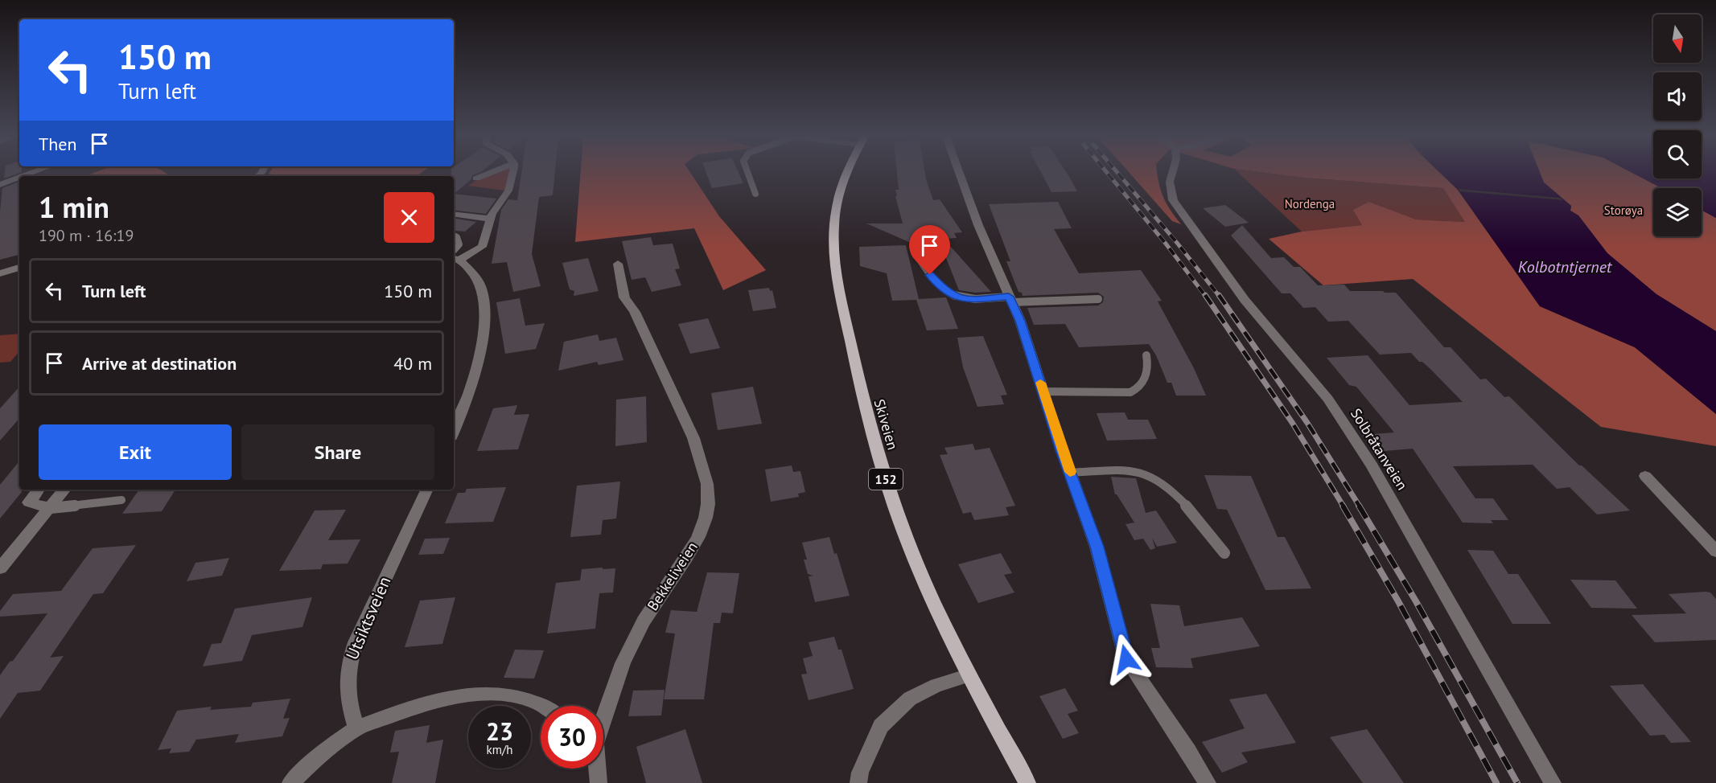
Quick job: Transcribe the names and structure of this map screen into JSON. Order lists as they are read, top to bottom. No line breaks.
{"streets":{"main road":["Skiveien","152"],"street":["Solbråtanveien","Bekkeliveien","Utsiktsveien"]},"water":["Kolbotntjernet"],"parks":["Nordenga","Storøya"],"north":"bottom","page":{"turn":["150 m","Turn left"],"then":"Then","heading":["1 min","190 m · 16:19"],"list":[{"name":"Turn left","value":"150 m"},{"name":"Arrive at destination","value":"40 m"}],"buttons":["Exit","Share"],"speed":"23 km/h","limit":"30"}}
